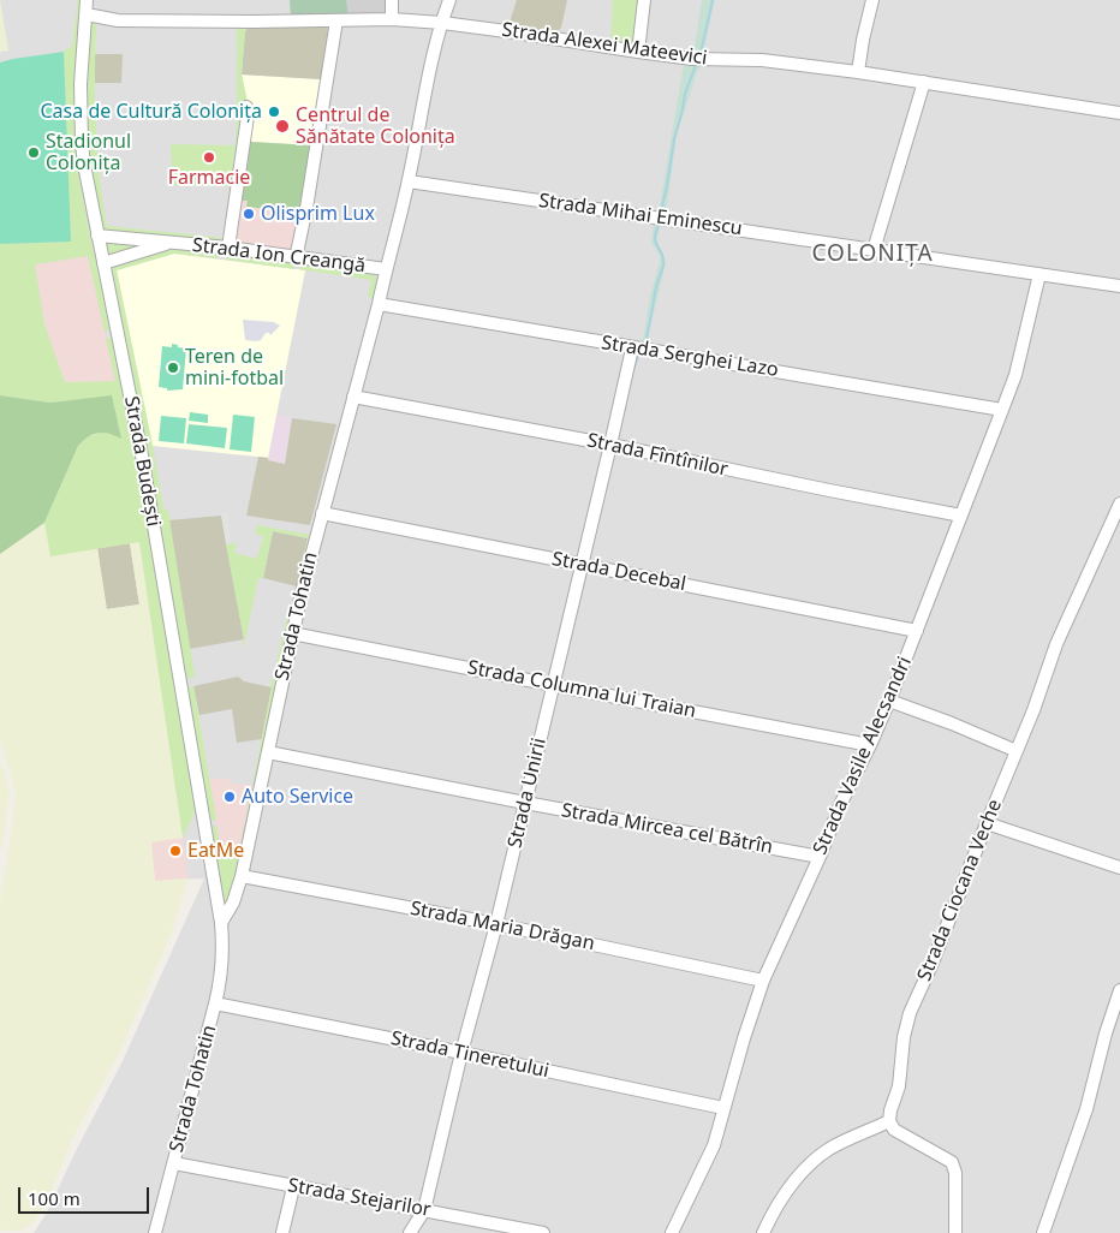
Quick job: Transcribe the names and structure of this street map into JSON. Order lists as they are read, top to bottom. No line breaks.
{"streets":{"street":["Strada Alexei Mateevici","Strada Mihai Eminescu","Strada Ion Creangă","Strada Serghei Lazo","Strada Fîntînilor","Strada Budești","Strada Decebal","Strada Tohatin","Strada Columna lui Traian","Strada Vasile Alecsandri","Strada Unirii","Strada Mircea cel Bătrîn","Strada Ciocana Veche","Strada Maria Drăgan","Strada Tineretului","Strada Stejarilor"]},"crossings":[["Strada Alexei Mateevici","Strada Budești"],["Strada Alexei Mateevici","Strada Tohatin"],["Strada Mihai Eminescu","Strada Tohatin"],["Strada Mihai Eminescu","Strada Vasile Alecsandri"],["Strada Ion Creangă","Strada Budești"],["Strada Ion Creangă","Strada Tohatin"],["Strada Serghei Lazo","Strada Tohatin"],["Strada Serghei Lazo","Strada Vasile Alecsandri"],["Strada Serghei Lazo","Strada Unirii"],["Strada Fîntînilor","Strada Tohatin"],["Strada Fîntînilor","Strada Vasile Alecsandri"],["Strada Fîntînilor","Strada Unirii"],["Strada Budești","Strada Tohatin"],["Strada Decebal","Strada Tohatin"],["Strada Decebal","Strada Vasile Alecsandri"],["Strada Decebal","Strada Unirii"],["Strada Tohatin","Strada Columna lui Traian"],["Strada Tohatin","Strada Mircea cel Bătrîn"],["Strada Tohatin","Strada Maria Drăgan"],["Strada Tohatin","Strada Tineretului"],["Strada Tohatin","Strada Stejarilor"],["Strada Columna lui Traian","Strada Vasile Alecsandri"],["Strada Columna lui Traian","Strada Unirii"],["Strada Vasile Alecsandri","Strada Mircea cel Bătrîn"],["Strada Vasile Alecsandri","Strada Maria Drăgan"],["Strada Vasile Alecsandri","Strada Tineretului"],["Strada Unirii","Strada Mircea cel Bătrîn"],["Strada Unirii","Strada Maria Drăgan"],["Strada Unirii","Strada Tineretului"],["Strada Unirii","Strada Stejarilor"]],"districts":["COLONIȚA"],"places":["Casa de Cultură Colonița","Centrul de Sănătate Colonița","Stadionul Colonița","Farmacie","Olisprim Lux","Teren de mini-fotbal","Auto Service","EatMe"],"scale_bar":"100 m"}
